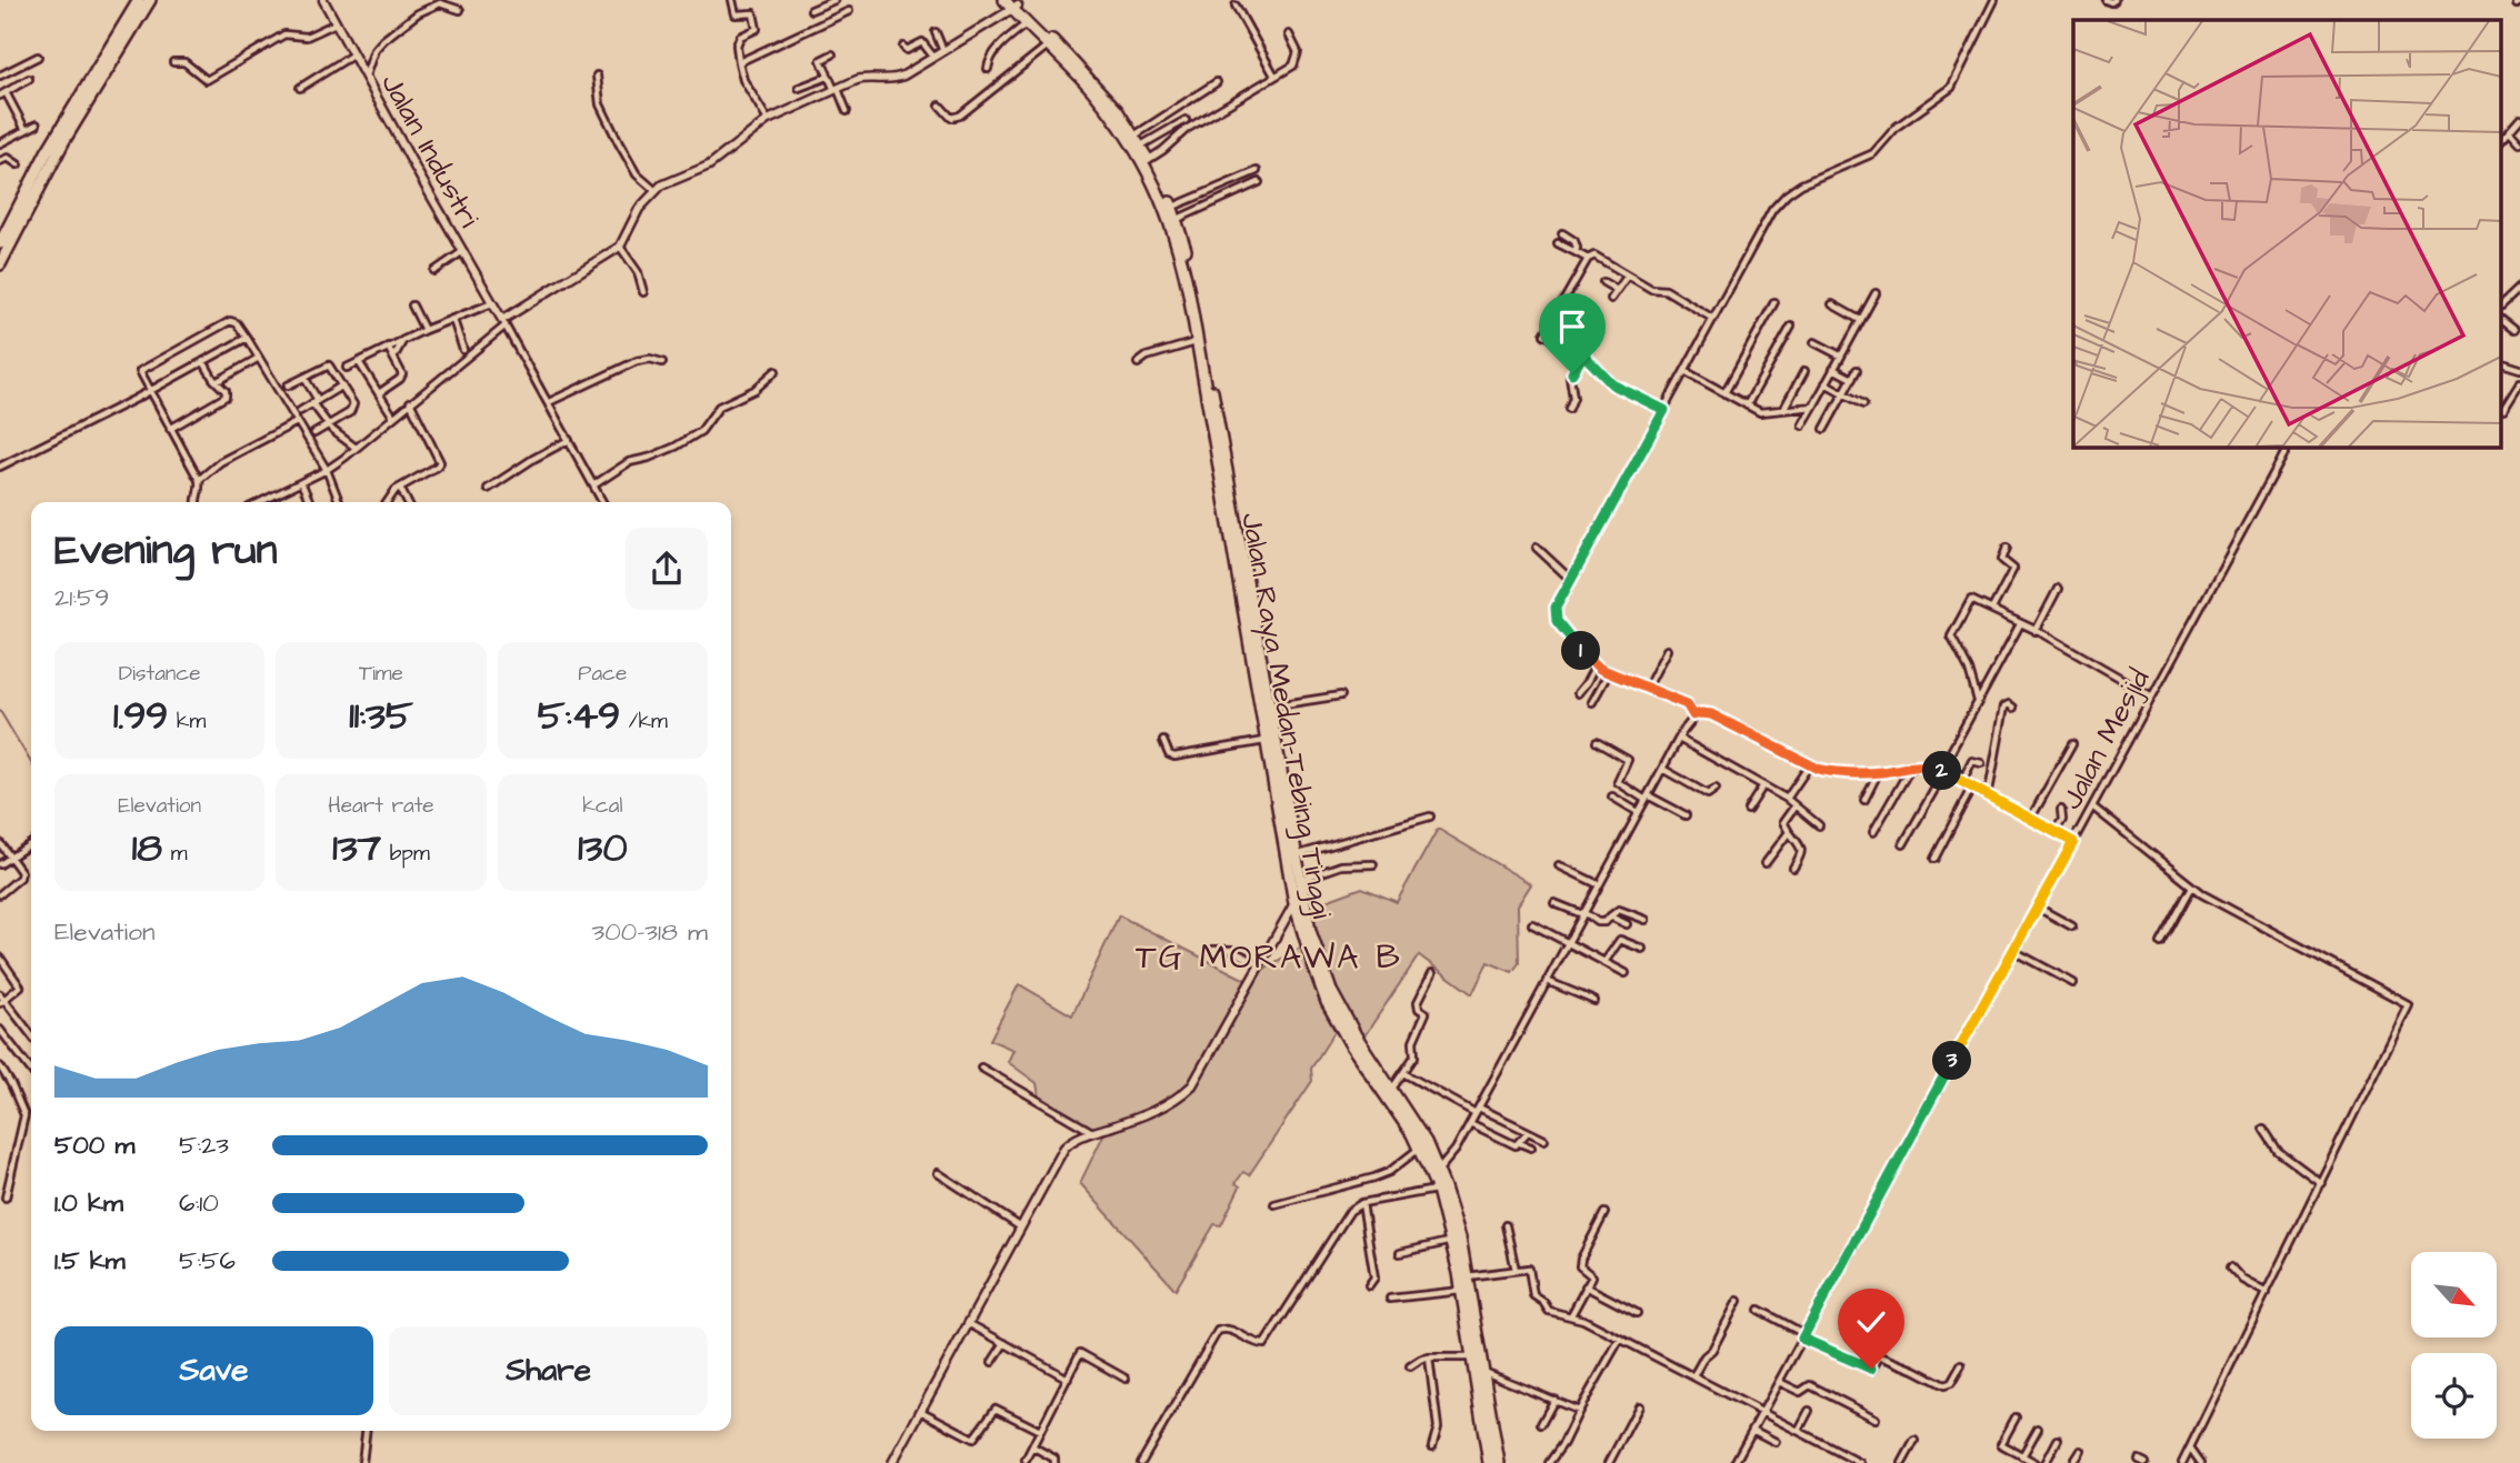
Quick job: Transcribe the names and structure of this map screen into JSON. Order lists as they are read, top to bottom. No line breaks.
{"streets":{"highway":["Jalan Raya Medan-Tebing Tinggi"],"street":["Jalan Industri","Jalan Mesjid"]},"districts":["TG MORAWA B"],"north":"bottom right","page":{"heading":["Evening run","21:59"],"pins":["1","2","3"],"stats":[["Distance","1.99 km"],["Time","11:35"],["Pace","5:49 /km"],["Elevation","18 m"],["Heart rate","137 bpm"],["kcal","130"]],"chart":["Elevation","300–318 m"],"list":[{"name":"500 m","note":"5:23"},{"name":"1.0 km","note":"6:10"},{"name":"1.5 km","note":"5:56"}],"buttons":["Save","Share"]}}
